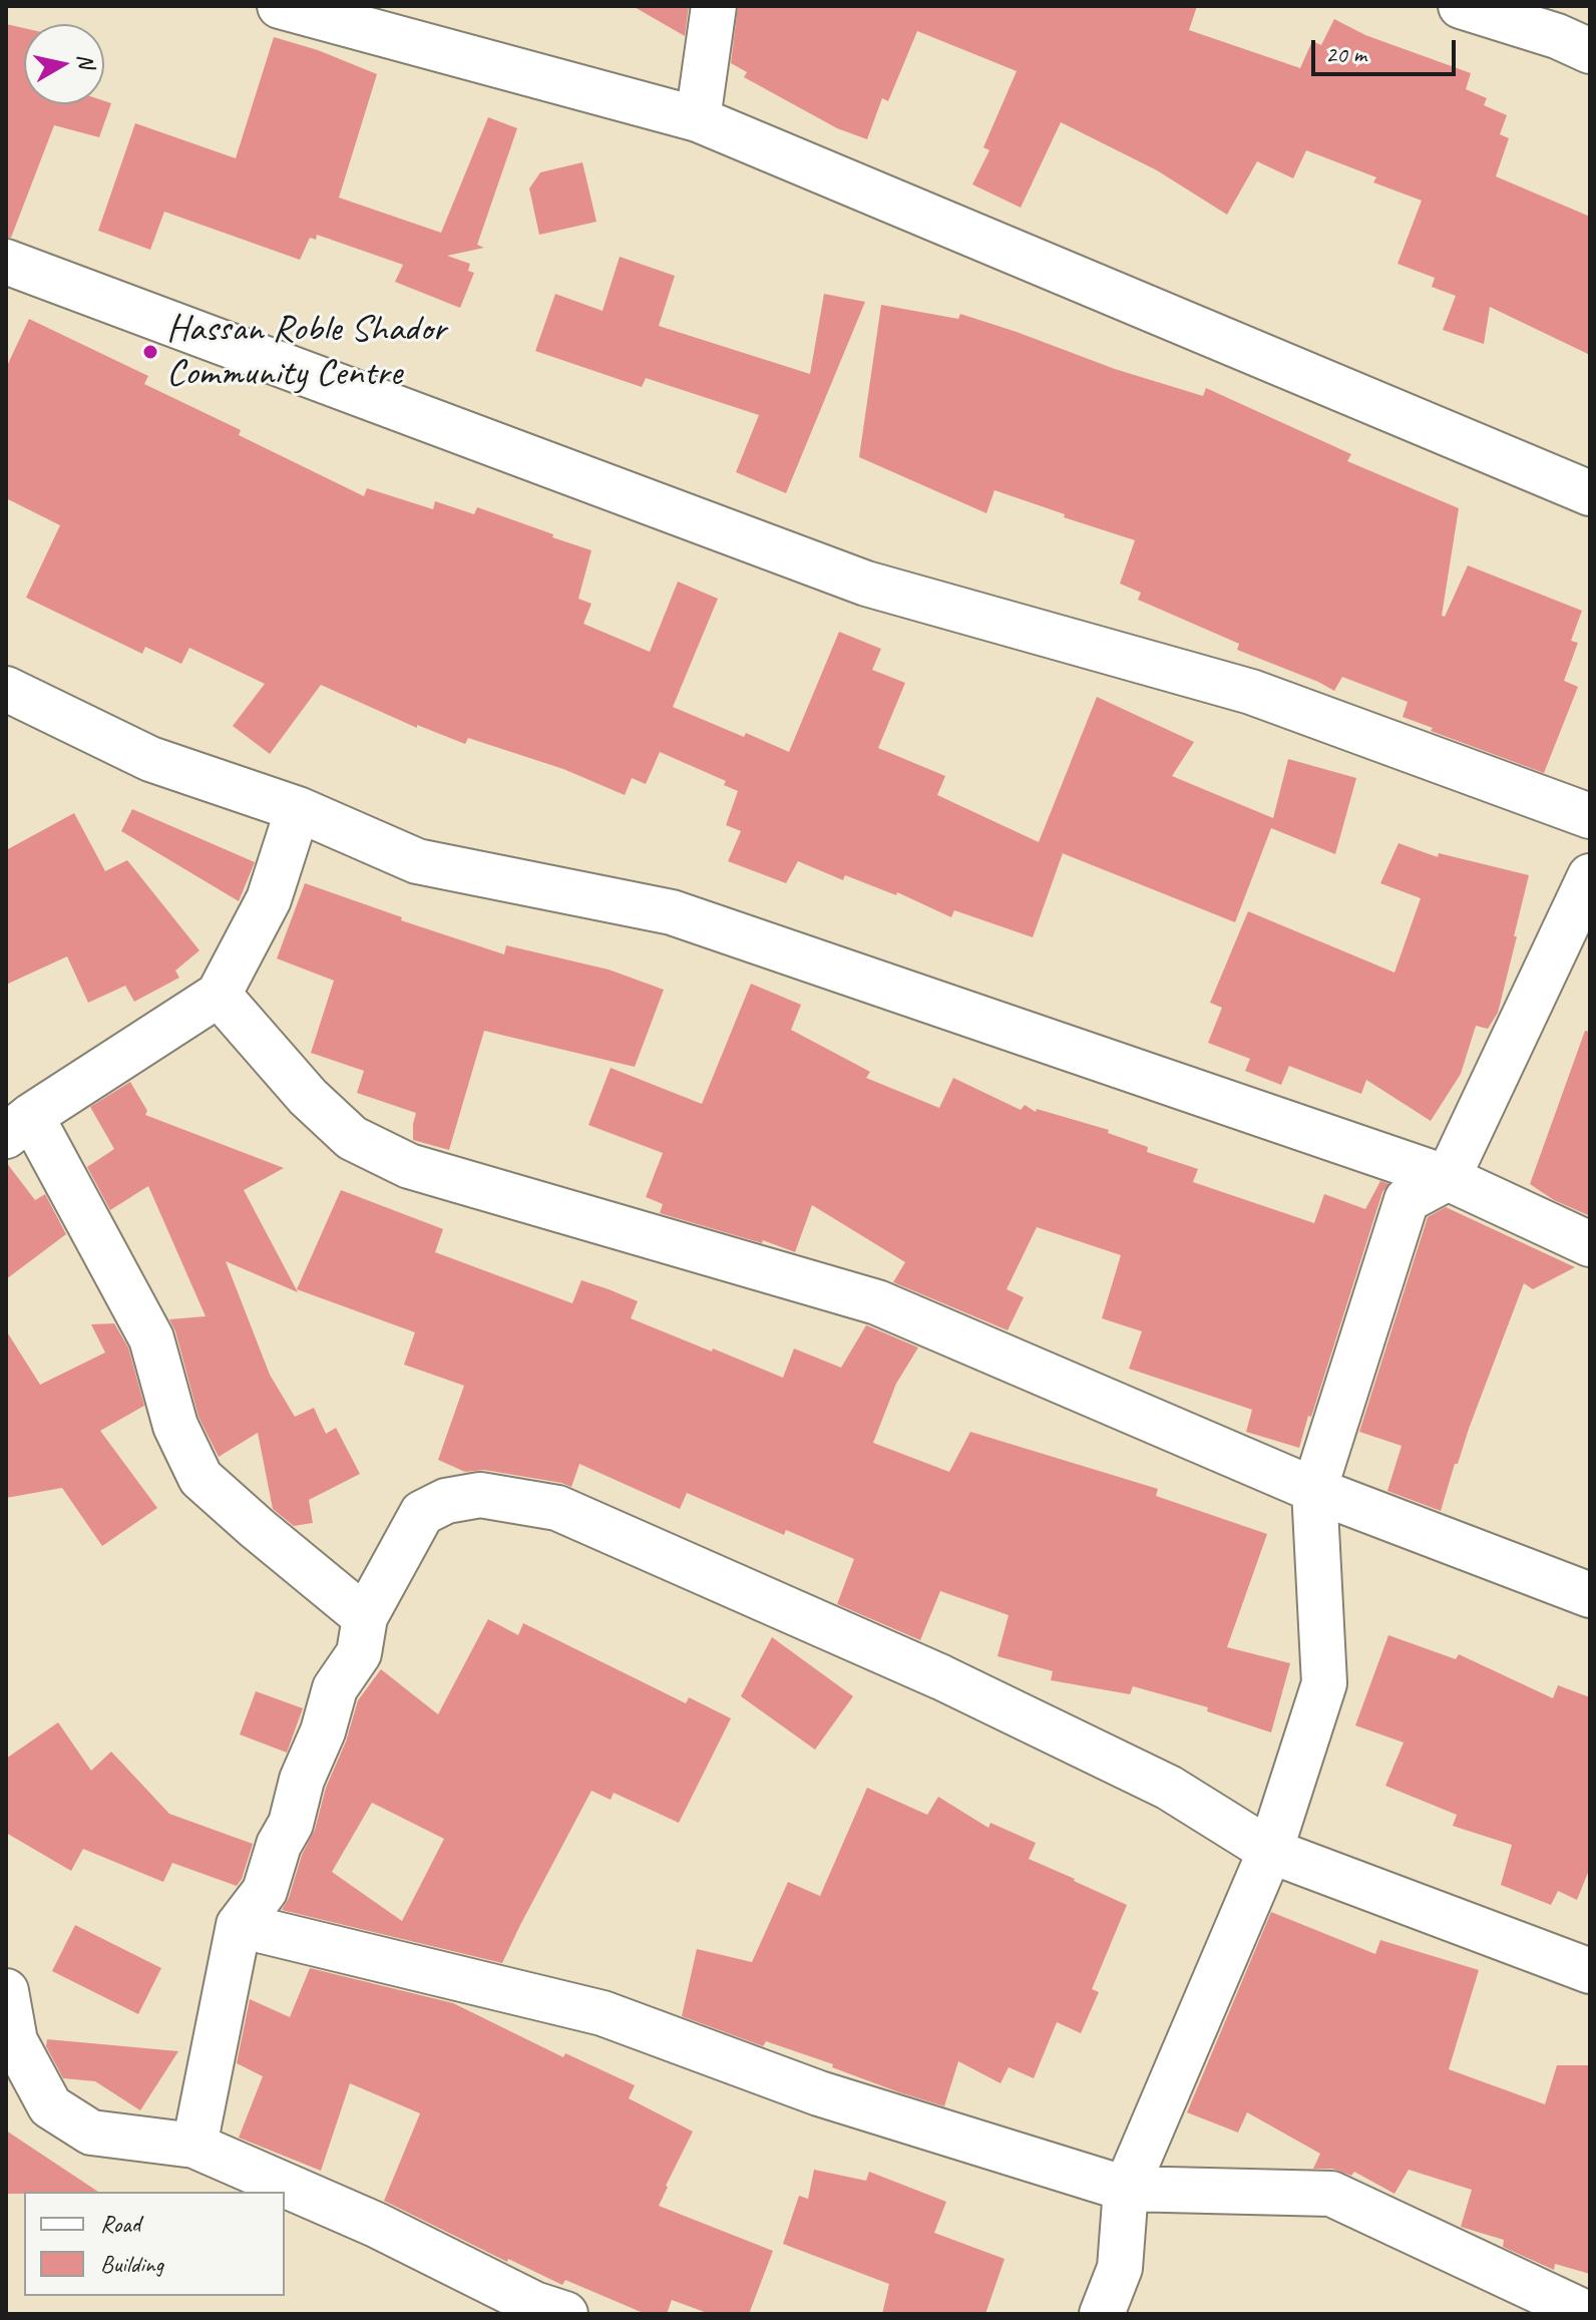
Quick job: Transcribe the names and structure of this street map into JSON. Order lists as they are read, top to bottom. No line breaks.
{"places":["Hassan Roble Shador Community Centre"],"legend":["Road","Building"],"scale_bar":"20 m","north":"right"}
